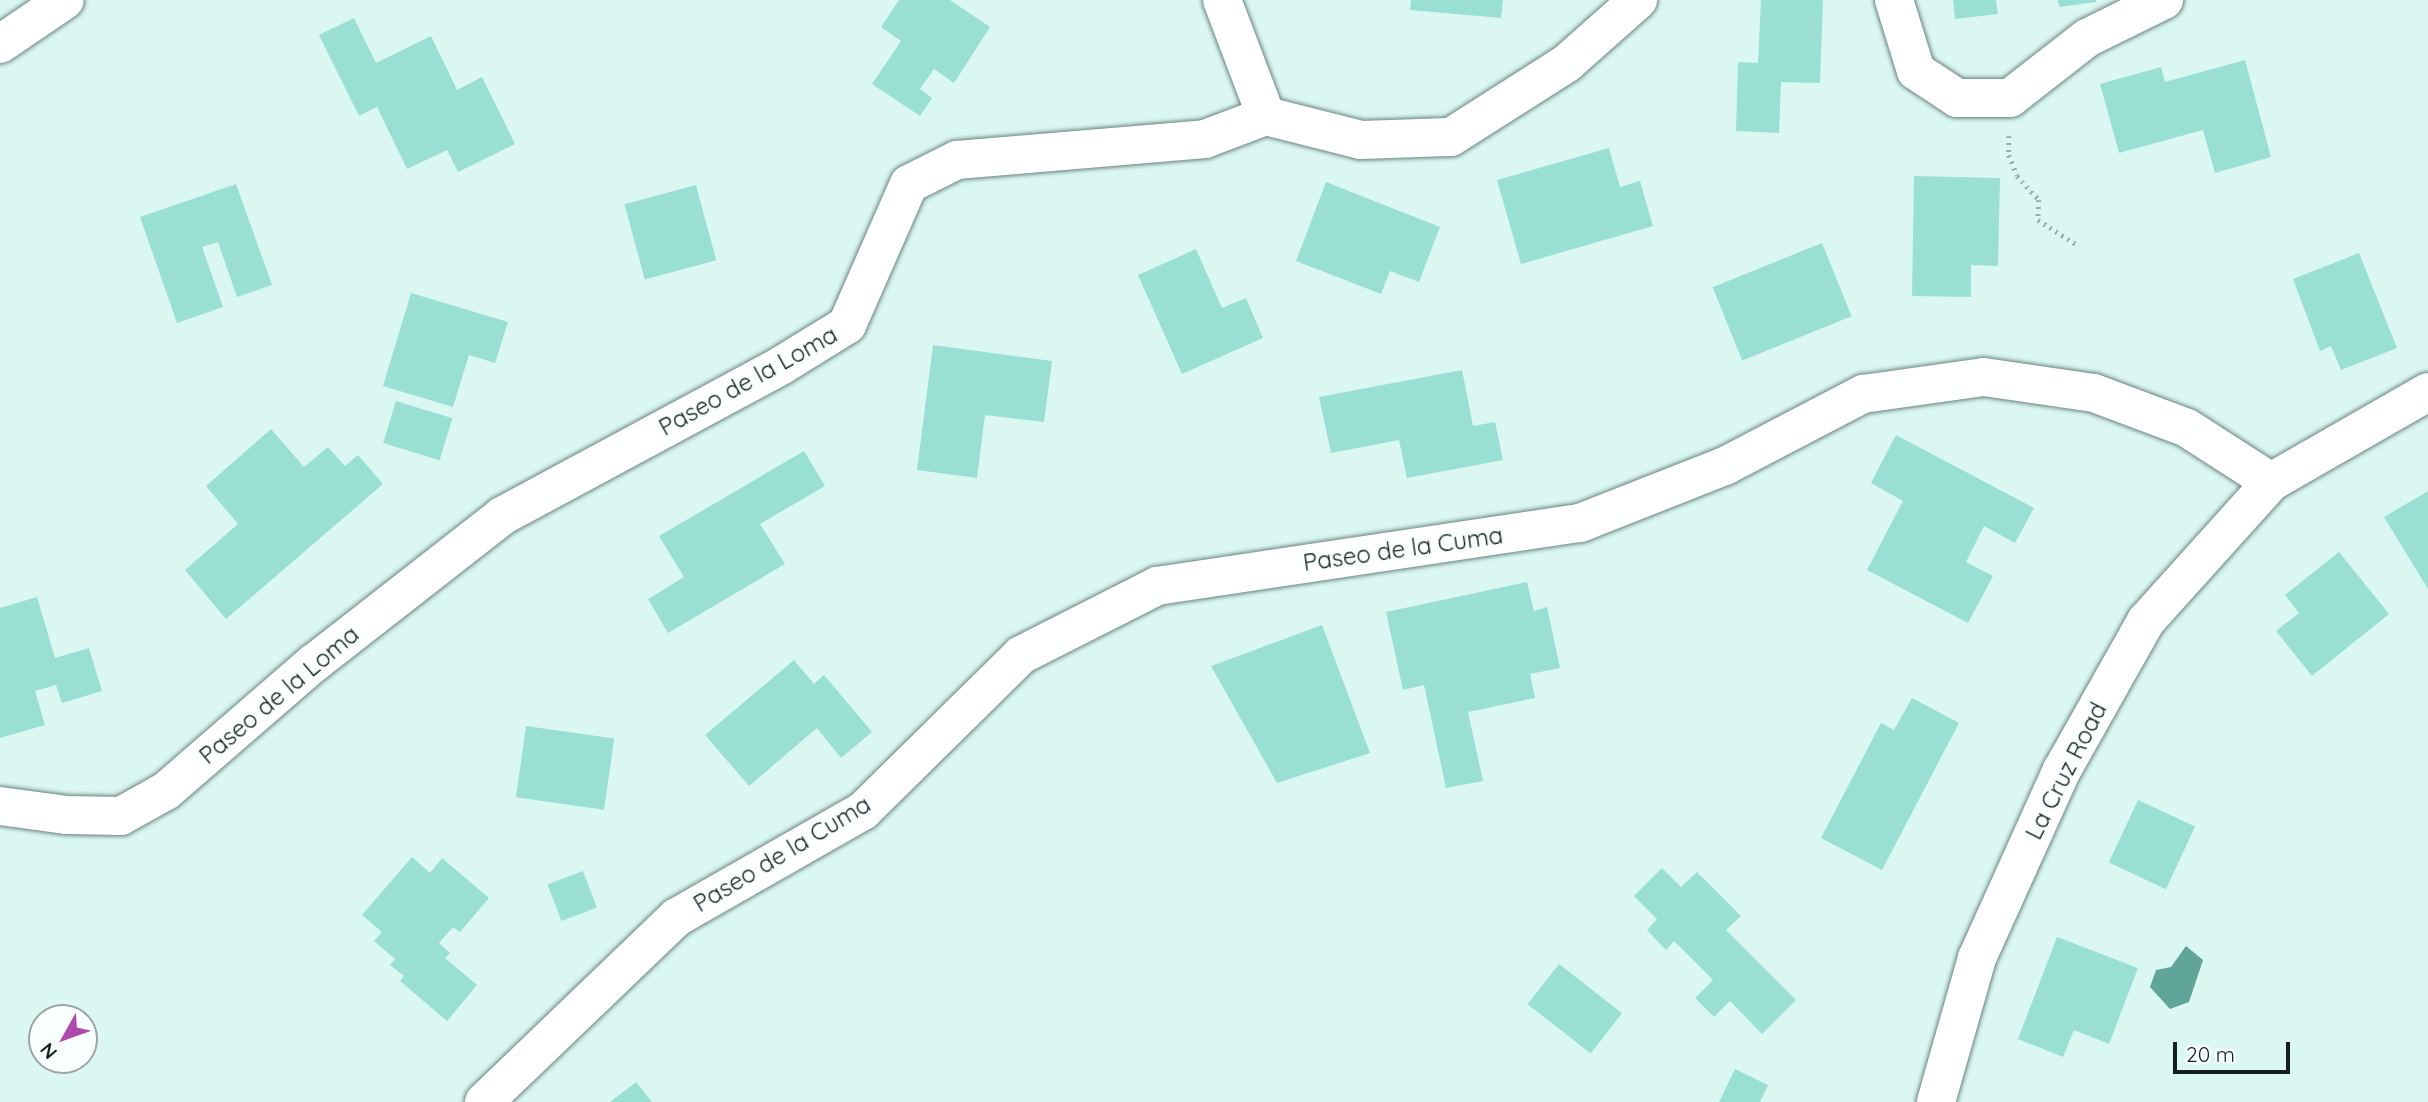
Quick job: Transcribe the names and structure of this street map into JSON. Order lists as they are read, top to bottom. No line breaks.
{"streets":{"street":["Paseo de la Loma","Paseo de la Cuma","La Cruz Road"]},"crossings":[["Paseo de la Cuma","La Cruz Road"]],"scale_bar":"20 m","north":"bottom left"}
